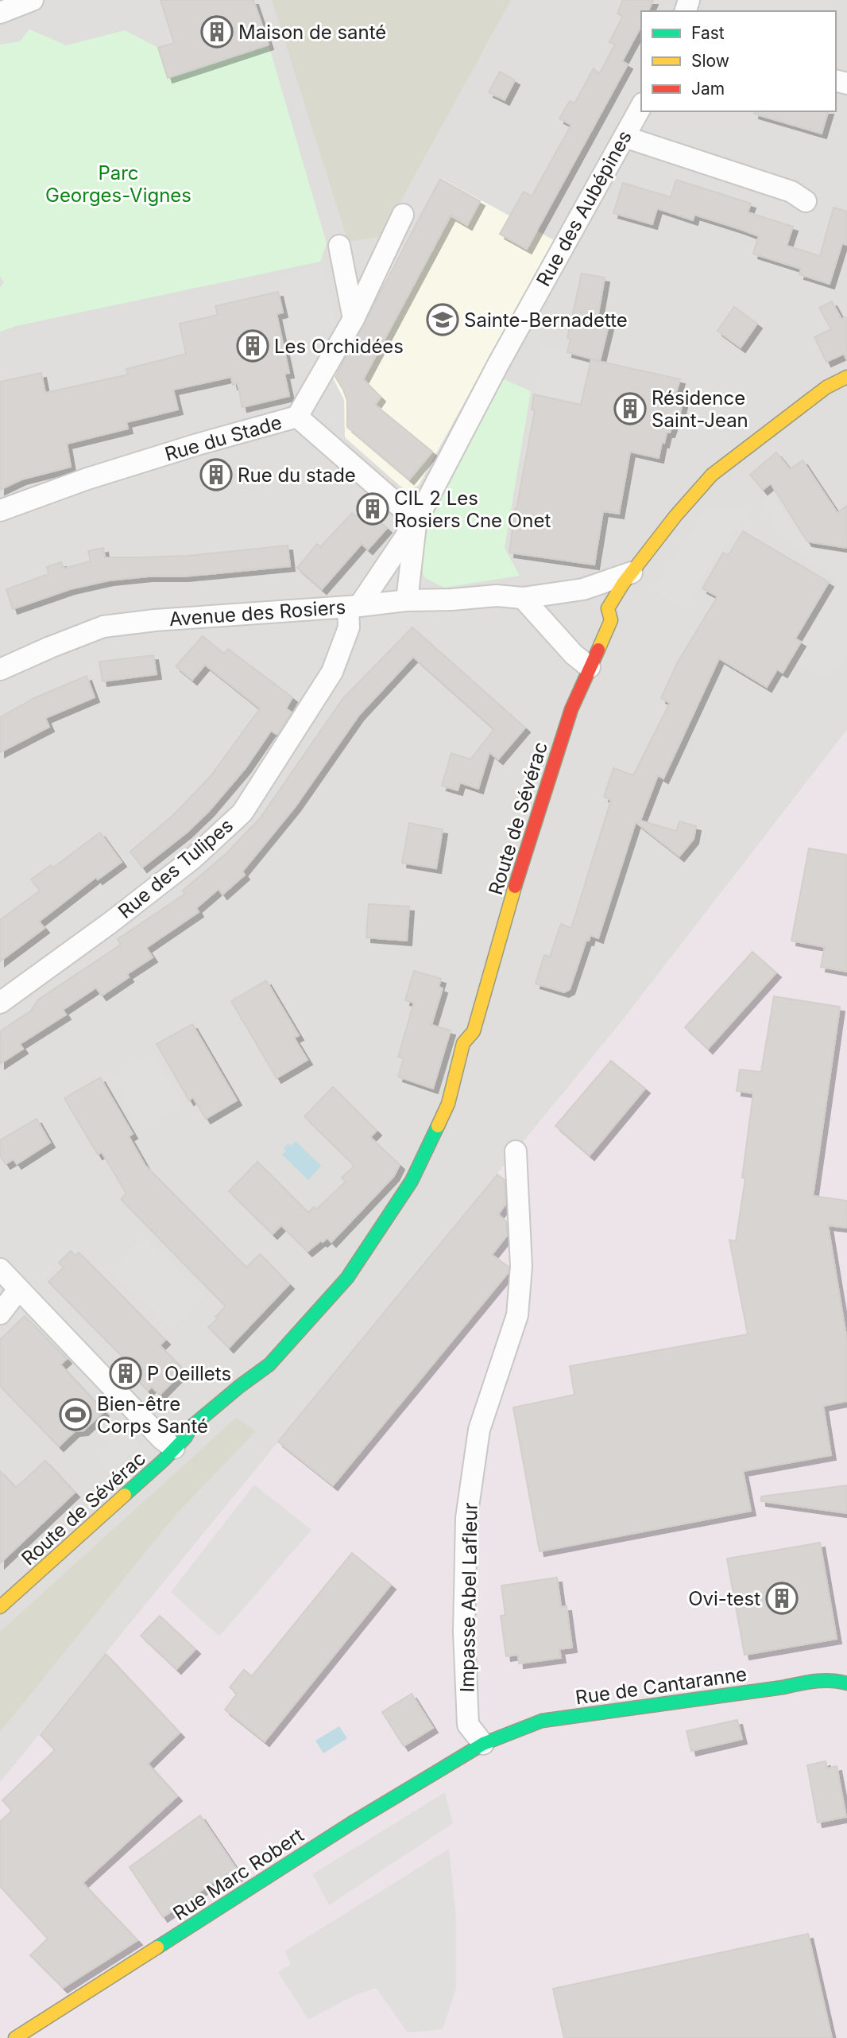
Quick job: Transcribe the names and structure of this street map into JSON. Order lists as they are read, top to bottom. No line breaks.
{"streets":{"main road":["Route de Sévérac","Rue de Cantaranne","Rue Marc Robert"],"street":["Rue des Aubépines","Rue du Stade","Avenue des Rosiers","Rue des Tulipes","Impasse Abel Lafleur"]},"crossings":[["Rue des Aubépines","Rue du Stade"],["Rue des Aubépines","Avenue des Rosiers"],["Rue des Aubépines","Rue des Tulipes"],["Avenue des Rosiers","Route de Sévérac"],["Avenue des Rosiers","Rue des Tulipes"],["Impasse Abel Lafleur","Rue de Cantaranne"],["Impasse Abel Lafleur","Rue Marc Robert"],["Rue de Cantaranne","Rue Marc Robert"]],"parks":["Parc Georges-Vignes"],"places":{"building":["Maison de santé","Les Orchidées","Résidence Saint-Jean","Rue du stade","CIL 2 Les Rosiers Cne Onet","P Oeillets","Ovi-test"],"school or university":["Sainte-Bernadette"],"sports":["Bien-être Corps Santé"]},"legend":["Fast","Slow","Jam"]}
